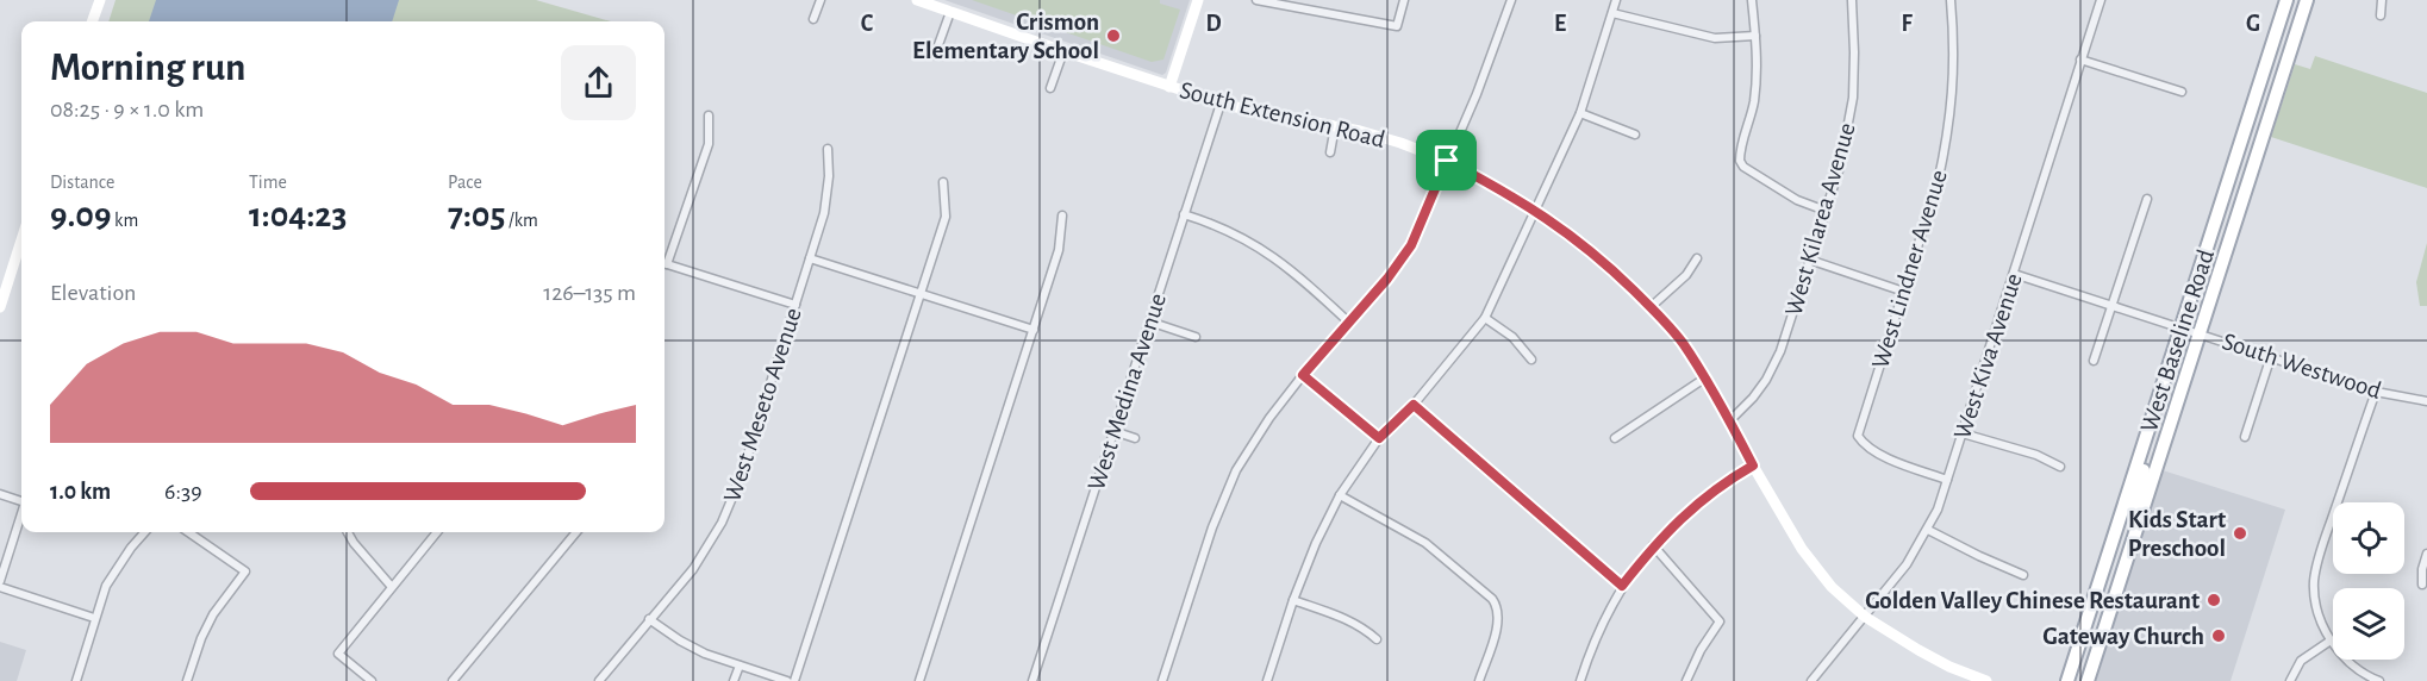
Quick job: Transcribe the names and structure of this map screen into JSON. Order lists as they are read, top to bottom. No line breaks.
{"streets":{"main road":["West Baseline Road"],"street":["South Extension Road","West Kilarea Avenue","West Lindner Avenue","West Kiva Avenue","South Westwood","West Medina Avenue","West Meseto Avenue"]},"crossings":[["South Extension Road","West Kilarea Avenue"],["South Extension Road","West Kiva Avenue"],["South Extension Road","West Medina Avenue"],["West Lindner Avenue","West Kiva Avenue"],["West Baseline Road","South Westwood"],["West Kiva Avenue","South Westwood"]],"places":["Crismon Elementary School","Kids Start Preschool","Golden Valley Chinese Restaurant","Gateway Church"],"page":{"heading":["Morning run","08:25 · 9 × 1.0 km"],"stats":[["Distance","9.09 km"],["Time","1:04:23"],["Pace","7:05 /km"]],"chart":["Elevation","126–135 m"],"list":[{"name":"1.0 km","note":"6:39"}]},"grid":{"columns":["C","D","E","F","G"]}}
